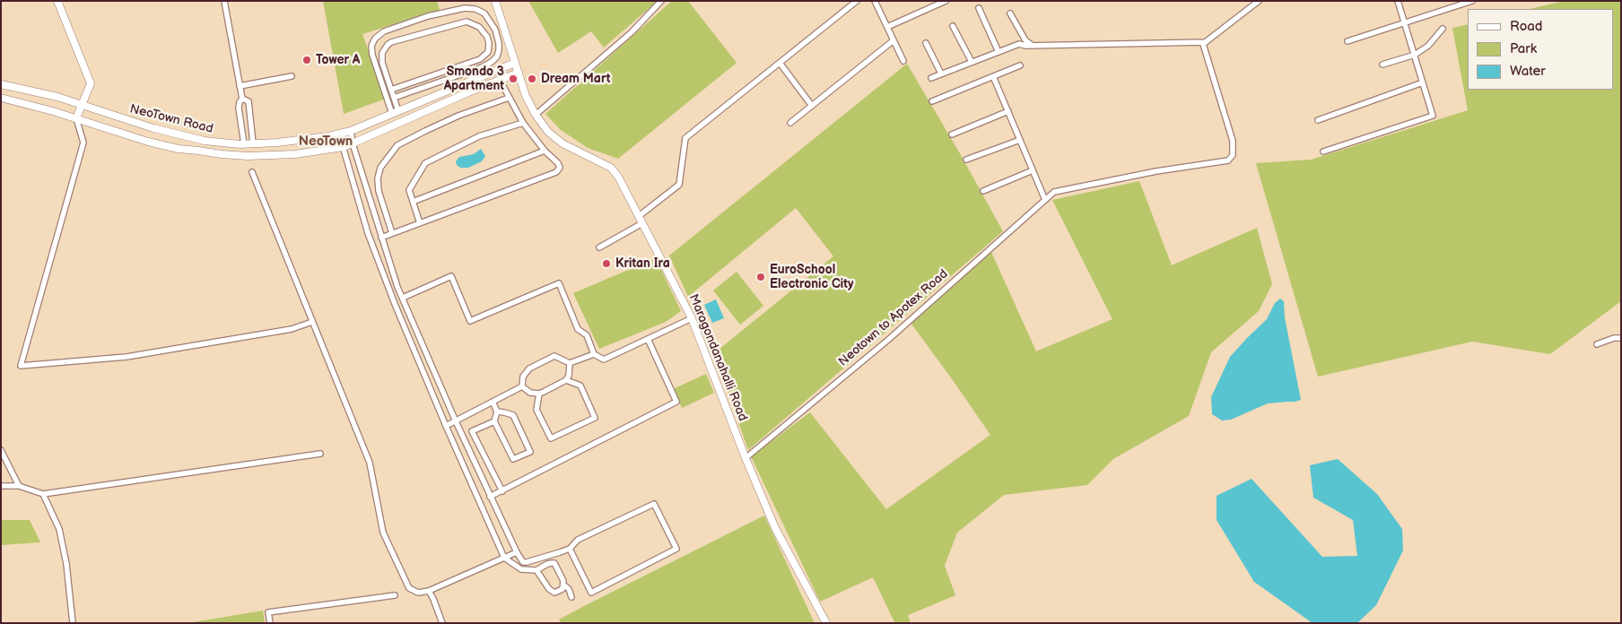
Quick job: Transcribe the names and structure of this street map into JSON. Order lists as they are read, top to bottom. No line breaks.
{"streets":{"street":["NeoTown Road","Neotown to Apotex Road","Maragondanahalli Road"]},"crossings":[["NeoTown Road","Maragondanahalli Road"],["Neotown to Apotex Road","Maragondanahalli Road"]],"districts":["NeoTown"],"places":["Tower A","Smondo 3 Apartment","Dream Mart","Kritan Ira","EuroSchool Electronic City"],"legend":["Road","Park","Water"]}
